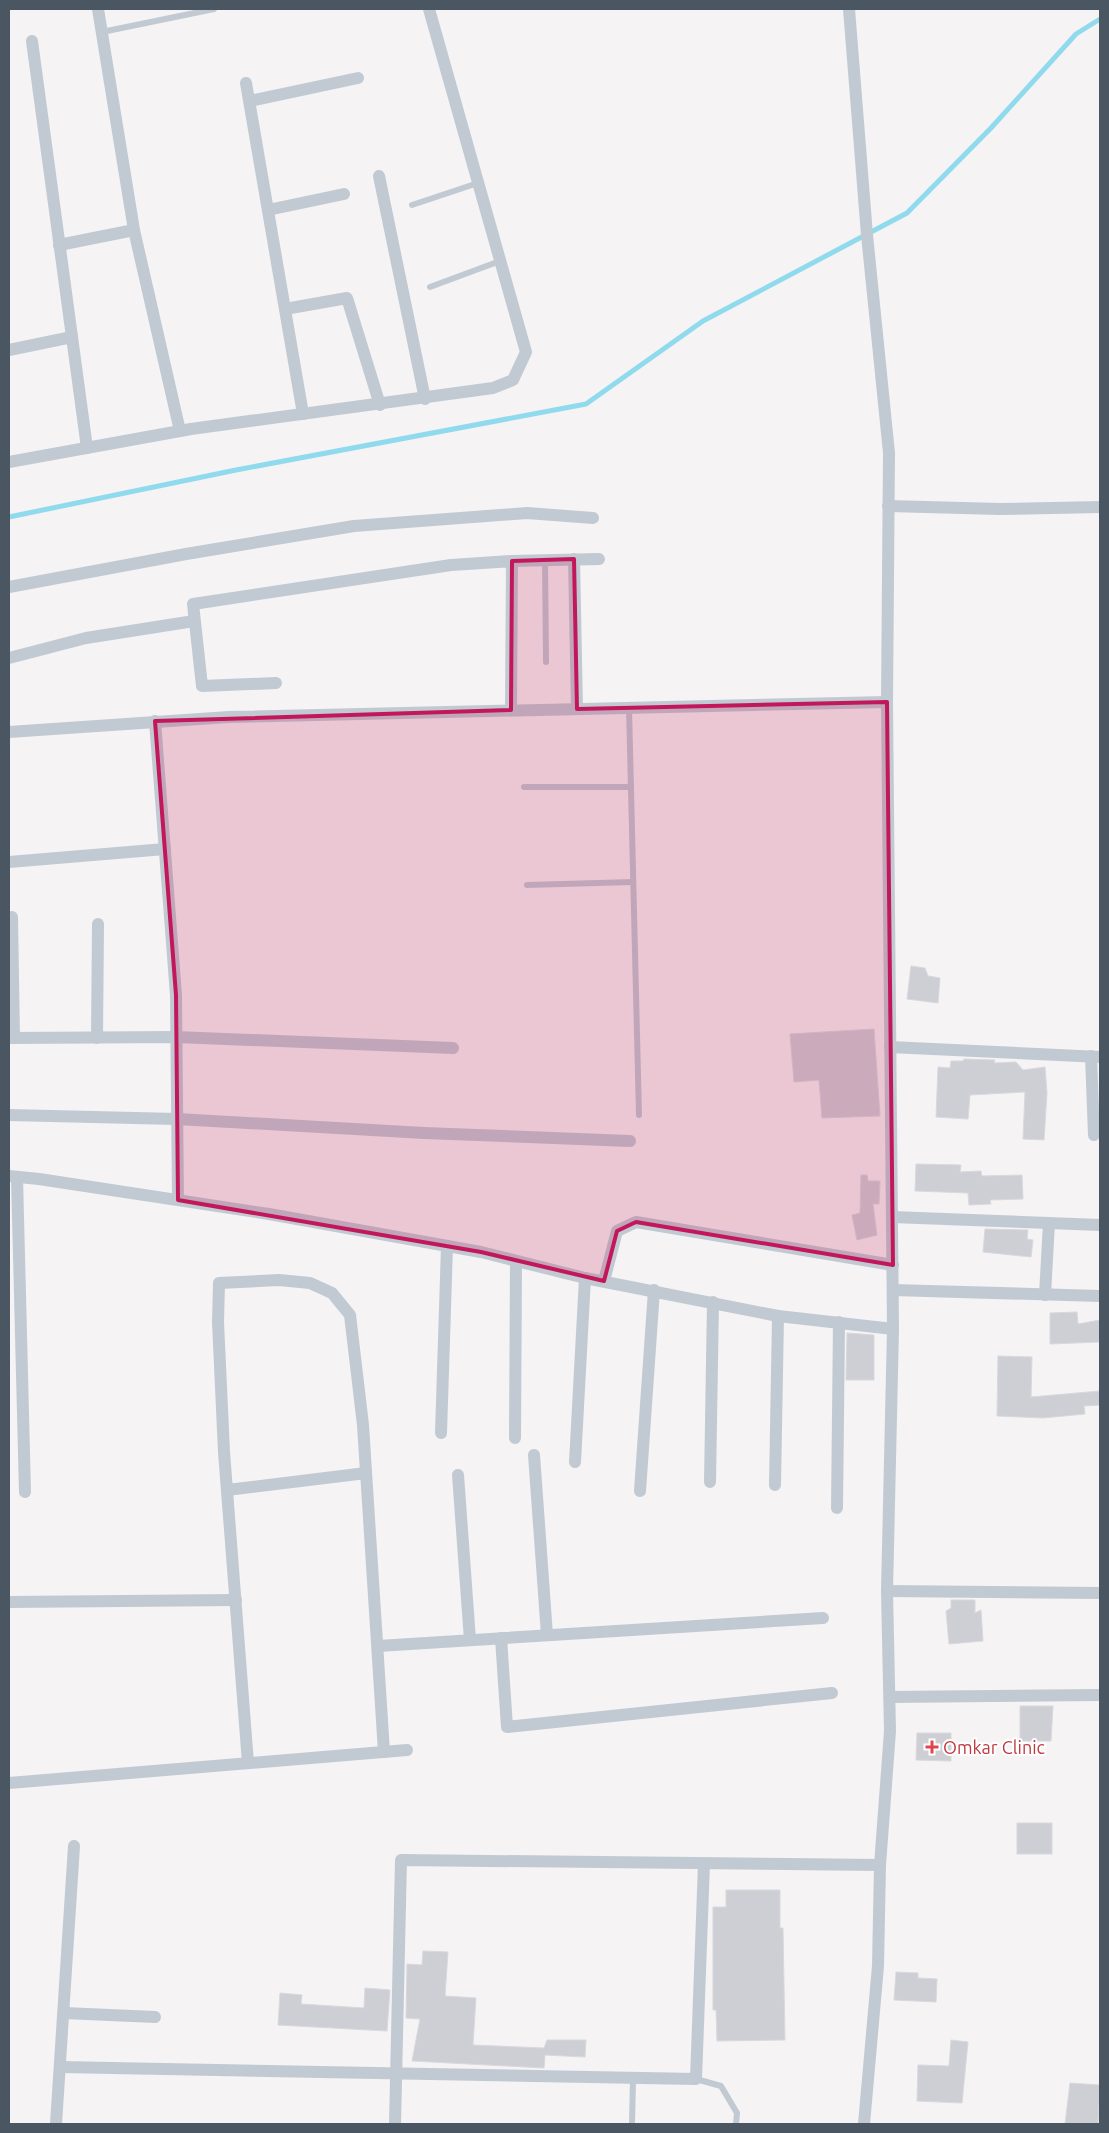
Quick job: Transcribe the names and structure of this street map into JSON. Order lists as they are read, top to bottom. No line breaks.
{"places":{"health":["Omkar Clinic"]}}
